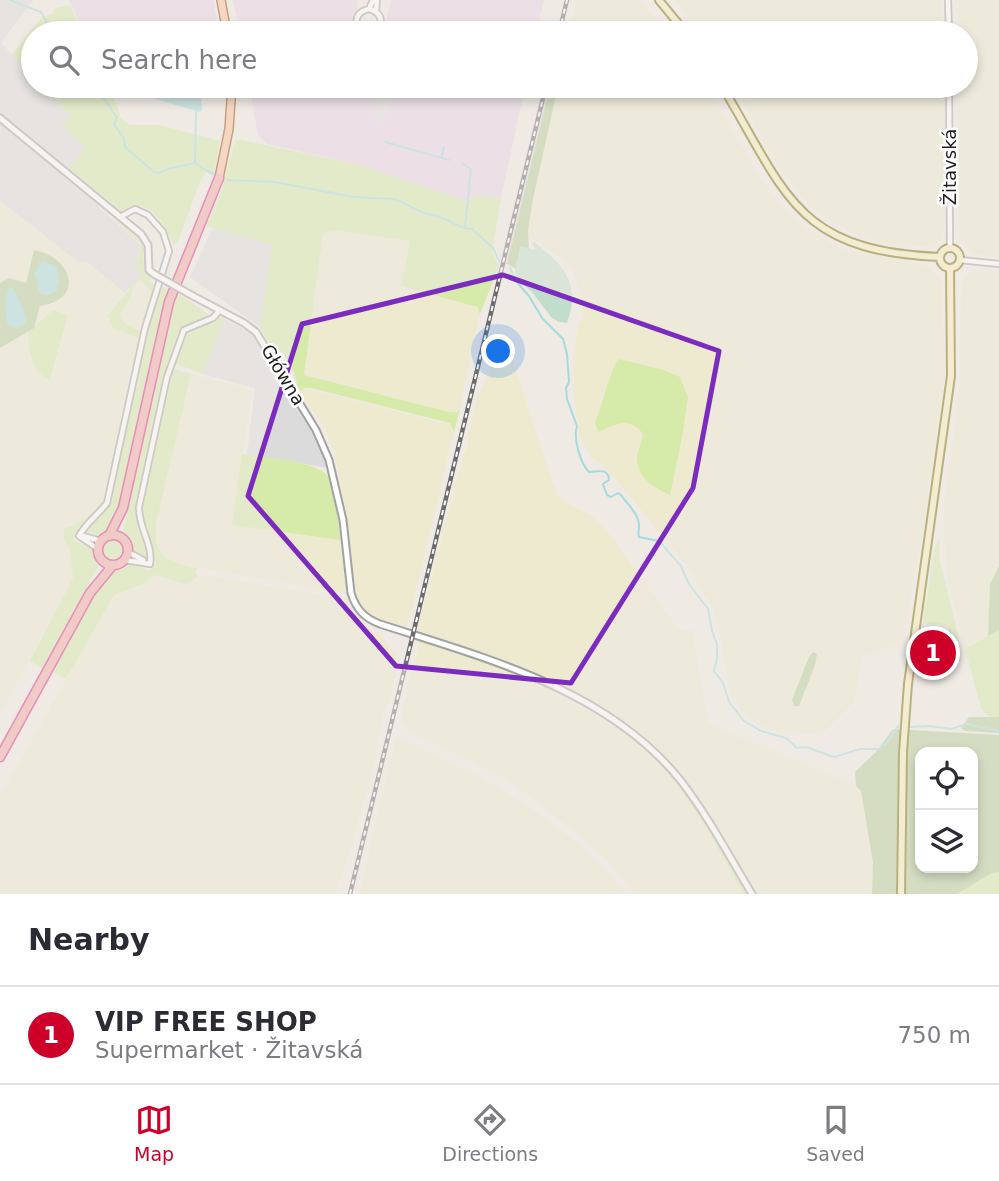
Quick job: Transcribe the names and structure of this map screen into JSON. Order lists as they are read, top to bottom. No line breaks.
{"streets":{"street":["Žitavská","Główna"]},"page":{"search":"Search here","pins":"1","heading":"Nearby","list":[{"mark":"1","name":"VIP FREE SHOP","note":"Supermarket · Žitavská","value":"750 m"}],"nav":["Map","Directions","Saved"]}}
